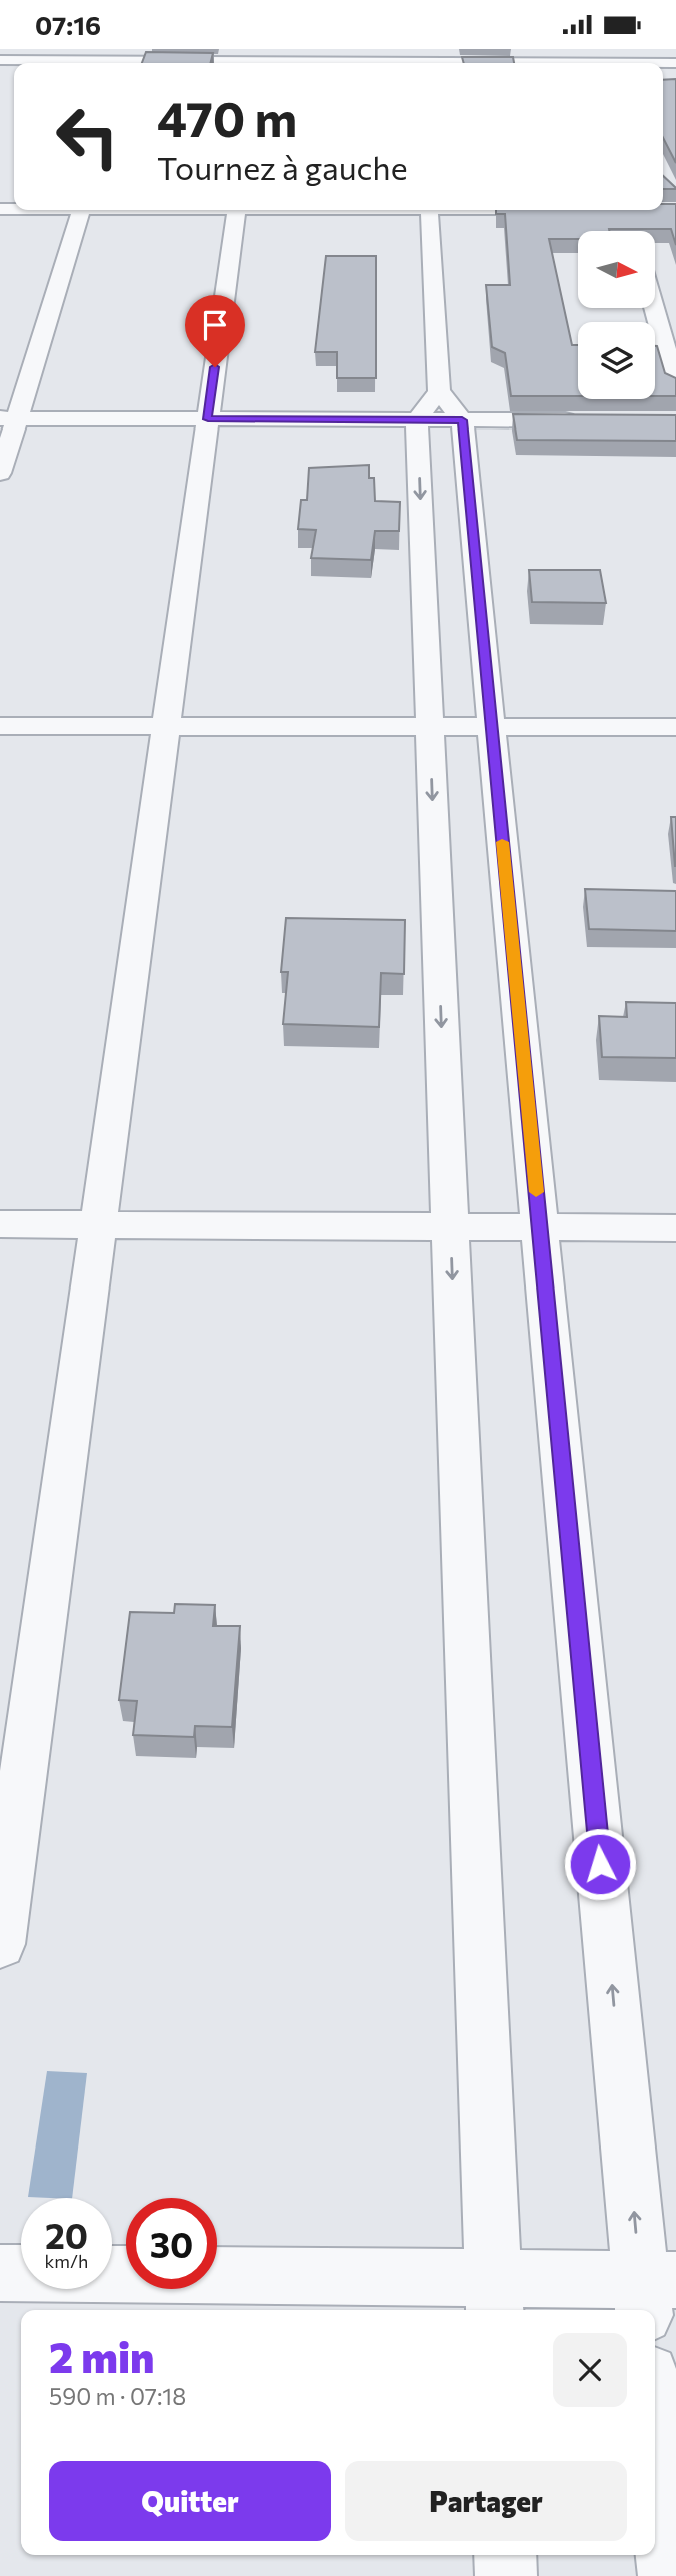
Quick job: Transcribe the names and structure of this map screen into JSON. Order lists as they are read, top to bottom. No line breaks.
{"north":"right","page":{"status":"07:16","turn":["470 m","Tournez à gauche"],"speed":"20 km/h","limit":"30","heading":["2 min","590 m · 07:18"],"buttons":["Quitter","Partager"]}}
